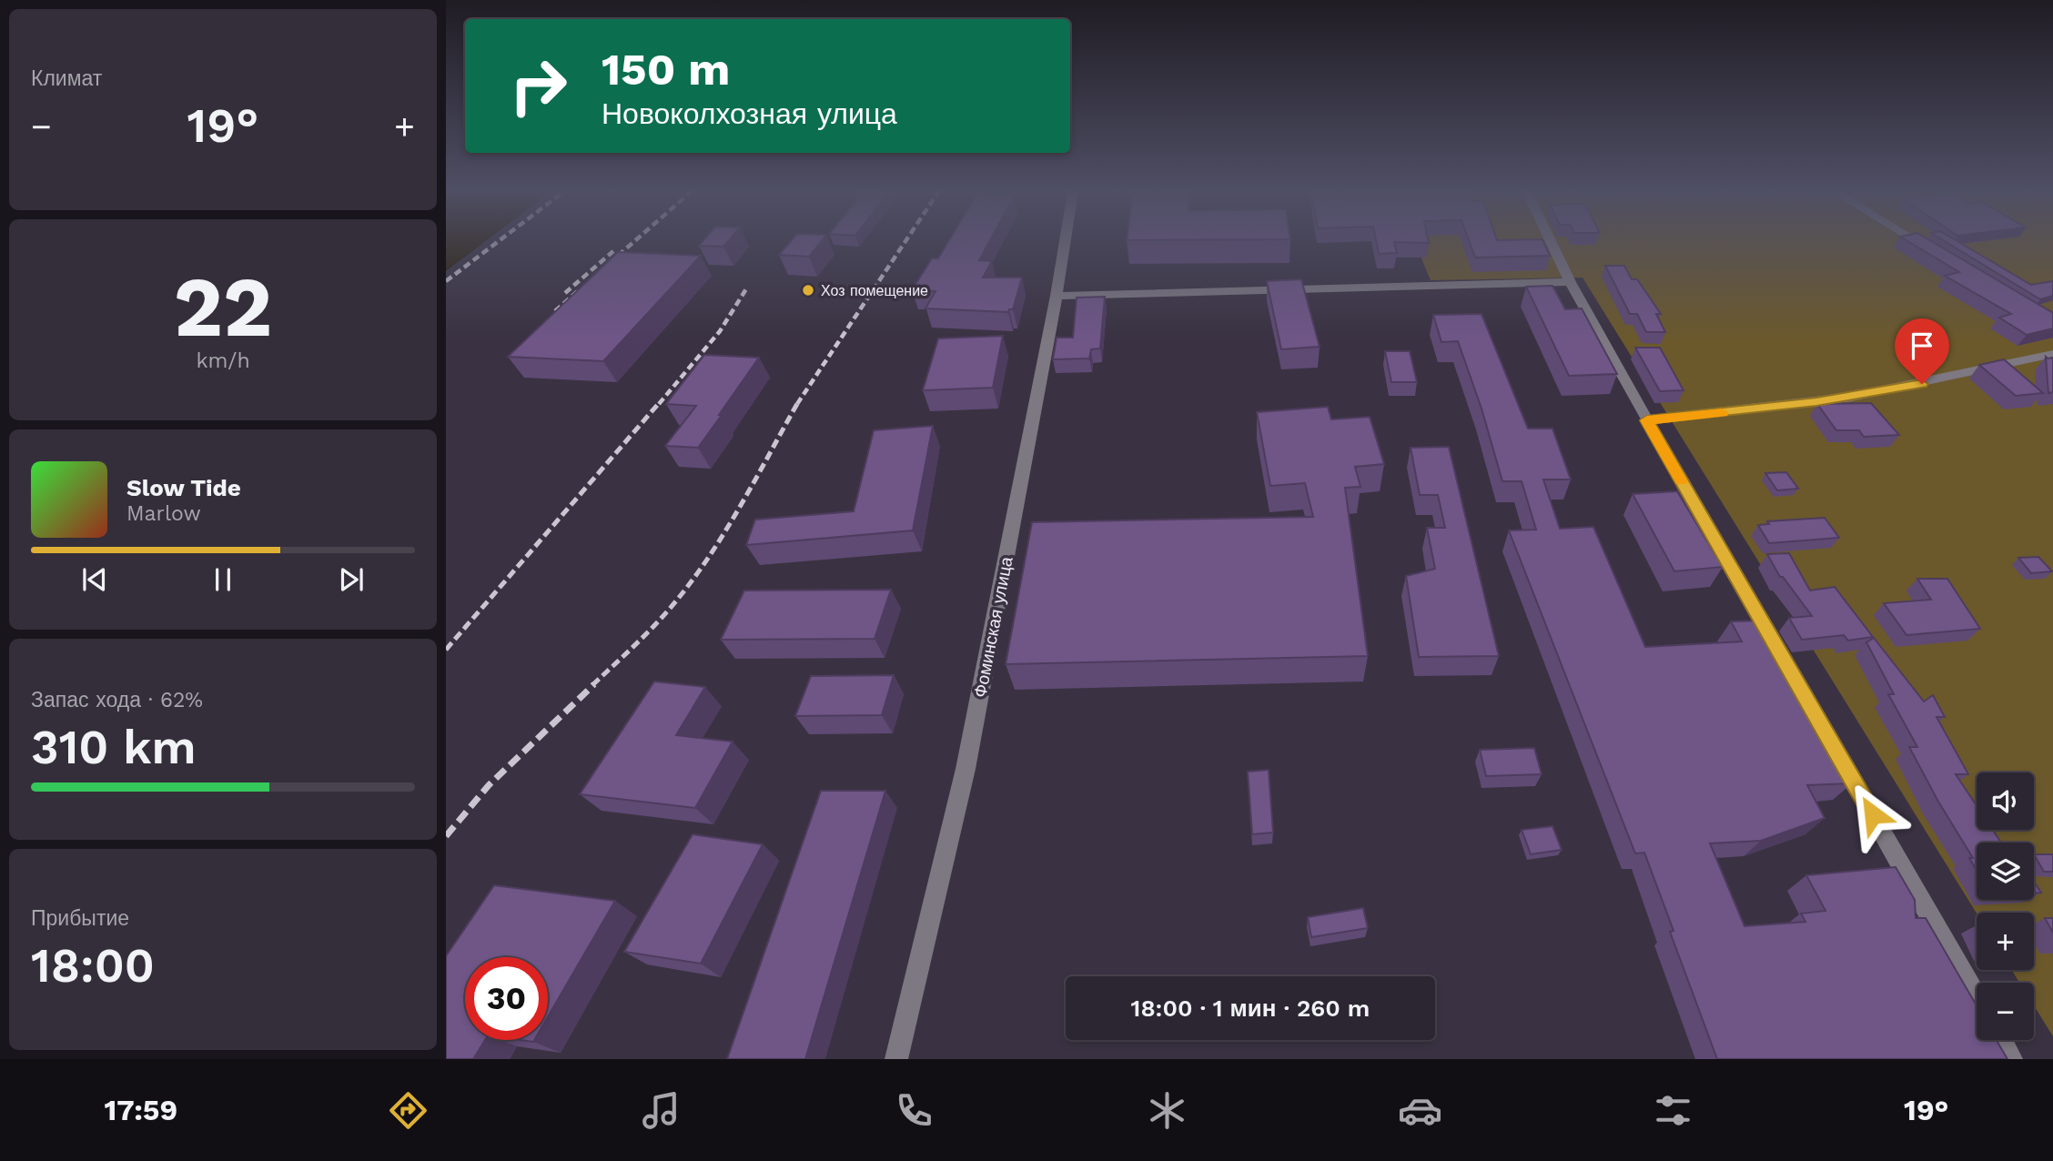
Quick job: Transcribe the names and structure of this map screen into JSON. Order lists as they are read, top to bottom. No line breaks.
{"streets":{"street":["Фоминская улица"]},"places":["Хоз помещение"],"page":{"tile":["Климат",["22","km/h"],["Запас хода · 62%","310 km"],["Прибытие","18:00"]],"turn":["150 m","Новоколхозная улица"],"heat":["−","19°","+"],"song":["Slow Tide","Marlow"],"map_buttons":["+","−"],"limit":"30","trip":"18:00 · 1 мин · 260 m","tabs":["17:59","19°"]}}
